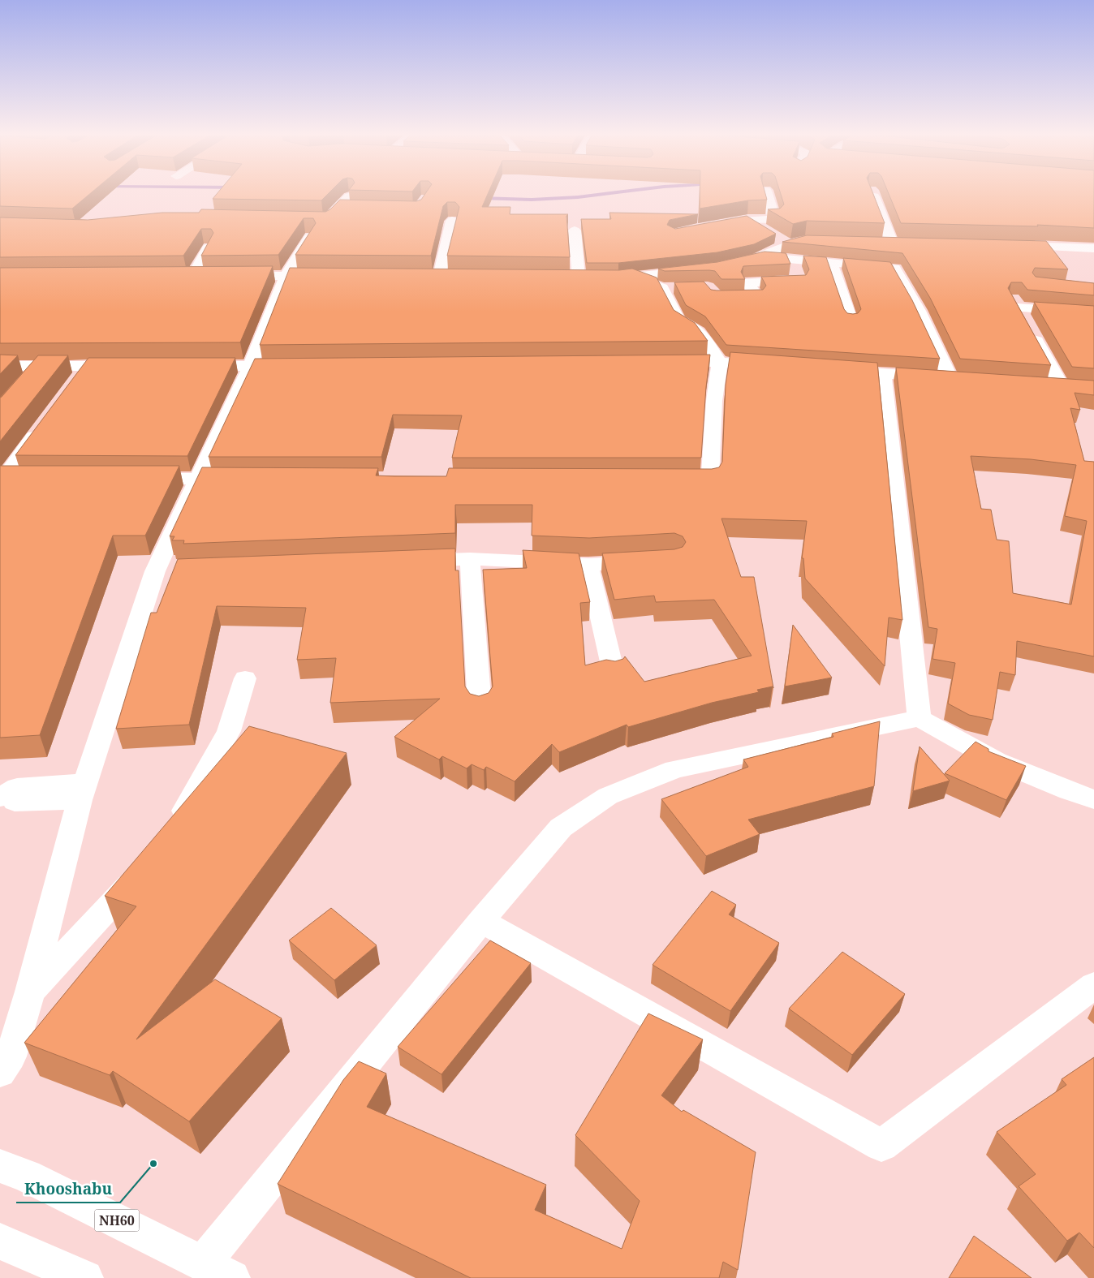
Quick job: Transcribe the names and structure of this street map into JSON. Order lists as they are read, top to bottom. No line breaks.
{"streets":{"main road":["NH60"]},"places":["Khooshabu"]}
